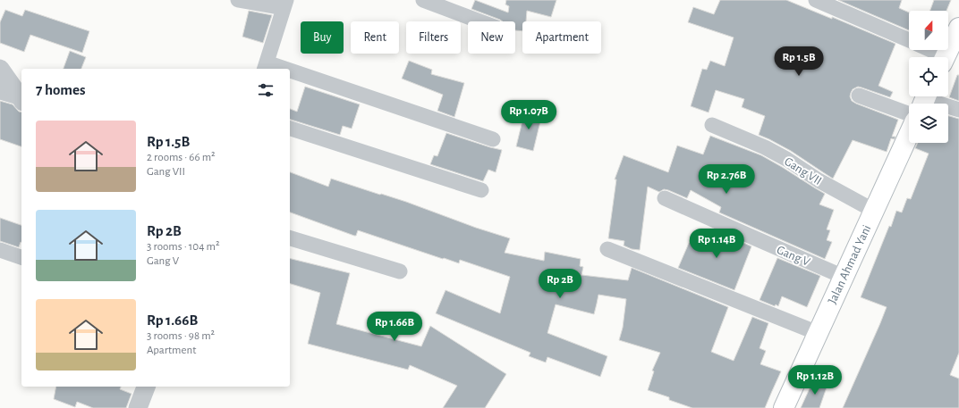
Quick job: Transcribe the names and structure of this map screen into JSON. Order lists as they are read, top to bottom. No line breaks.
{"streets":{"main road":["Jalan Ahmad Yani"],"street":["Gang VII","Gang V"]},"crossings":[["Gang VII","Jalan Ahmad Yani"],["Gang V","Jalan Ahmad Yani"]],"north":"top","page":{"chip":["Buy","Rent","Filters","New","Apartment"],"price":["Rp 1.5B","Rp 1.07B","Rp 2.76B","Rp 1.14B","Rp 2B","Rp 1.66B","Rp 1.12B"],"heading":"7 homes","list":[{"name":"Rp 1.5B","note":"2 rooms · 66 m² · Gang VII"},{"name":"Rp 2B","note":"3 rooms · 104 m² · Gang V"},{"name":"Rp 1.66B","note":"3 rooms · 98 m² · Apartment"}]}}
